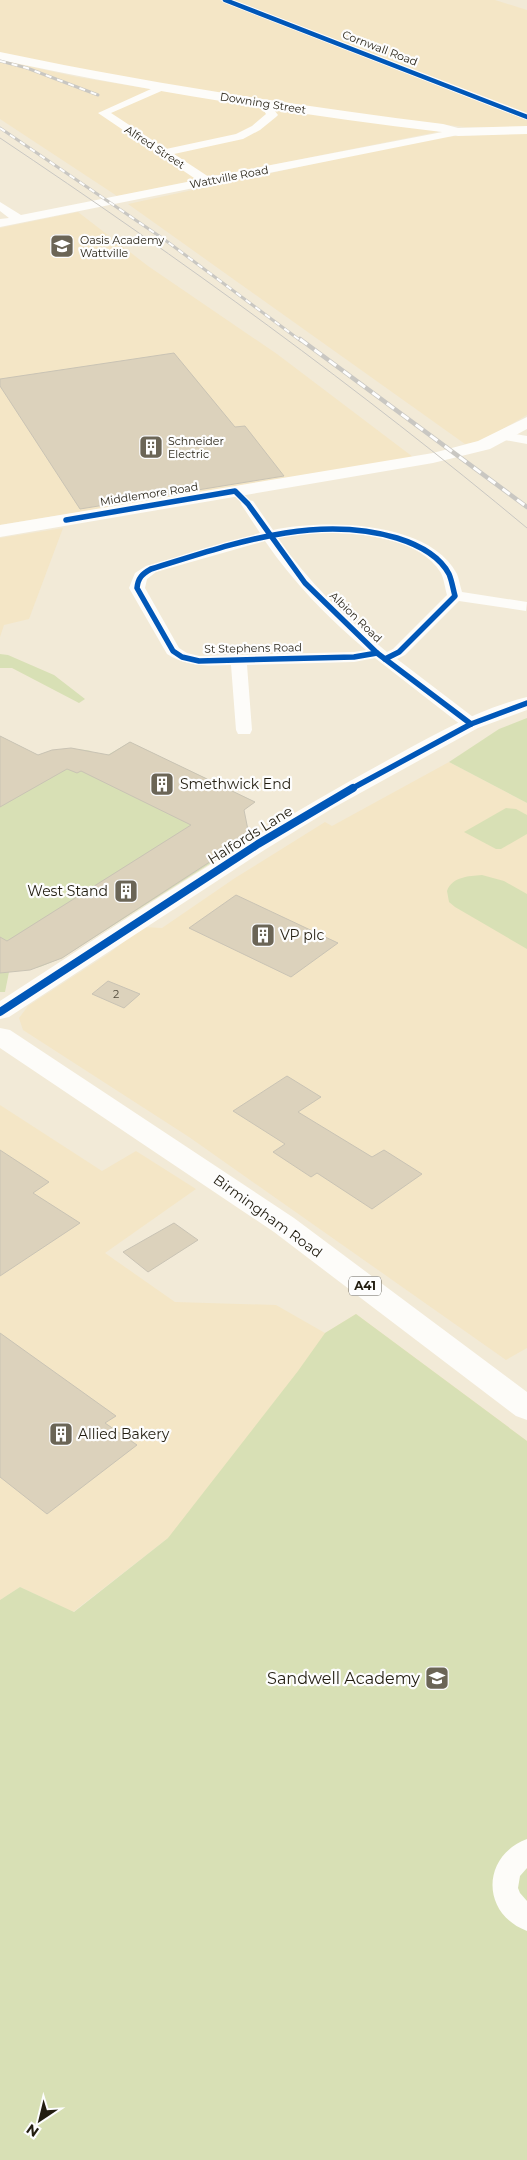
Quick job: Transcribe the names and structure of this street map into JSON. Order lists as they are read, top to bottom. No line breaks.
{"streets":{"highway":["Birmingham Road","A41"],"street":["Cornwall Road","Downing Street","Alfred Street","Wattville Road","Middlemore Road","Albion Road","St Stephens Road","Halfords Lane"]},"crossings":[["Downing Street","Alfred Street"],["Downing Street","Wattville Road"],["Alfred Street","Wattville Road"],["Albion Road","St Stephens Road"],["Albion Road","Halfords Lane"]],"places":{"school or university":["Oasis Academy Wattville","Sandwell Academy"],"building":["Schneider Electric","Smethwick End","West Stand","VP plc","Allied Bakery"]},"house_numbers":["2"],"north":"bottom left"}
